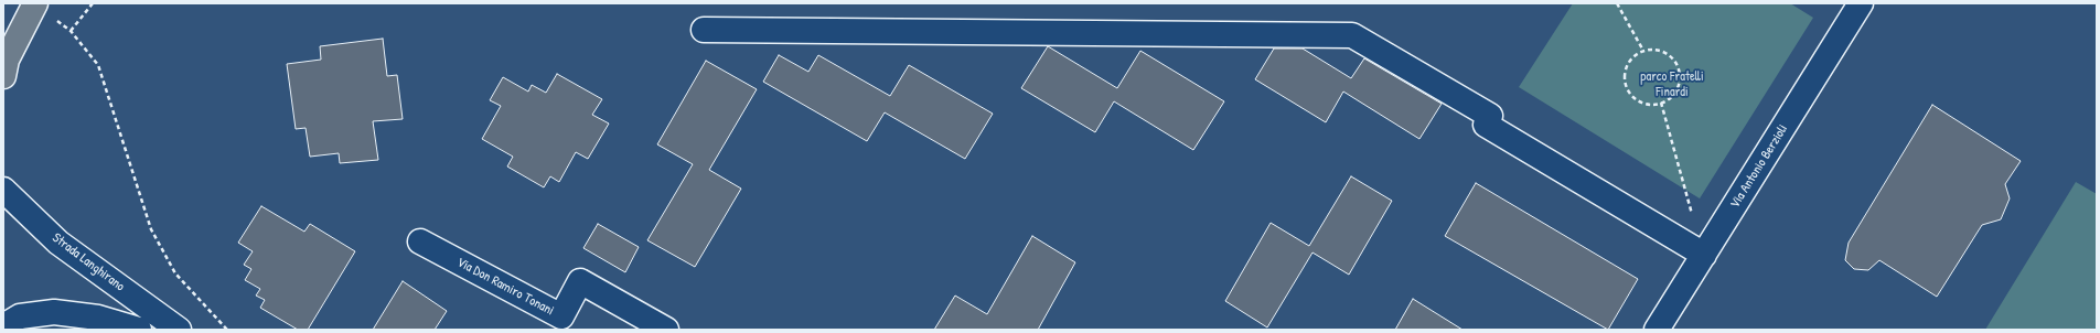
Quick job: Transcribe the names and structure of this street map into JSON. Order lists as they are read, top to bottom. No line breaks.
{"streets":{"street":["Via Antonio Berzioli","Strada Langhirano","Via Don Ramiro Tonani"]},"parks":["parco Fratelli Finardi"]}
